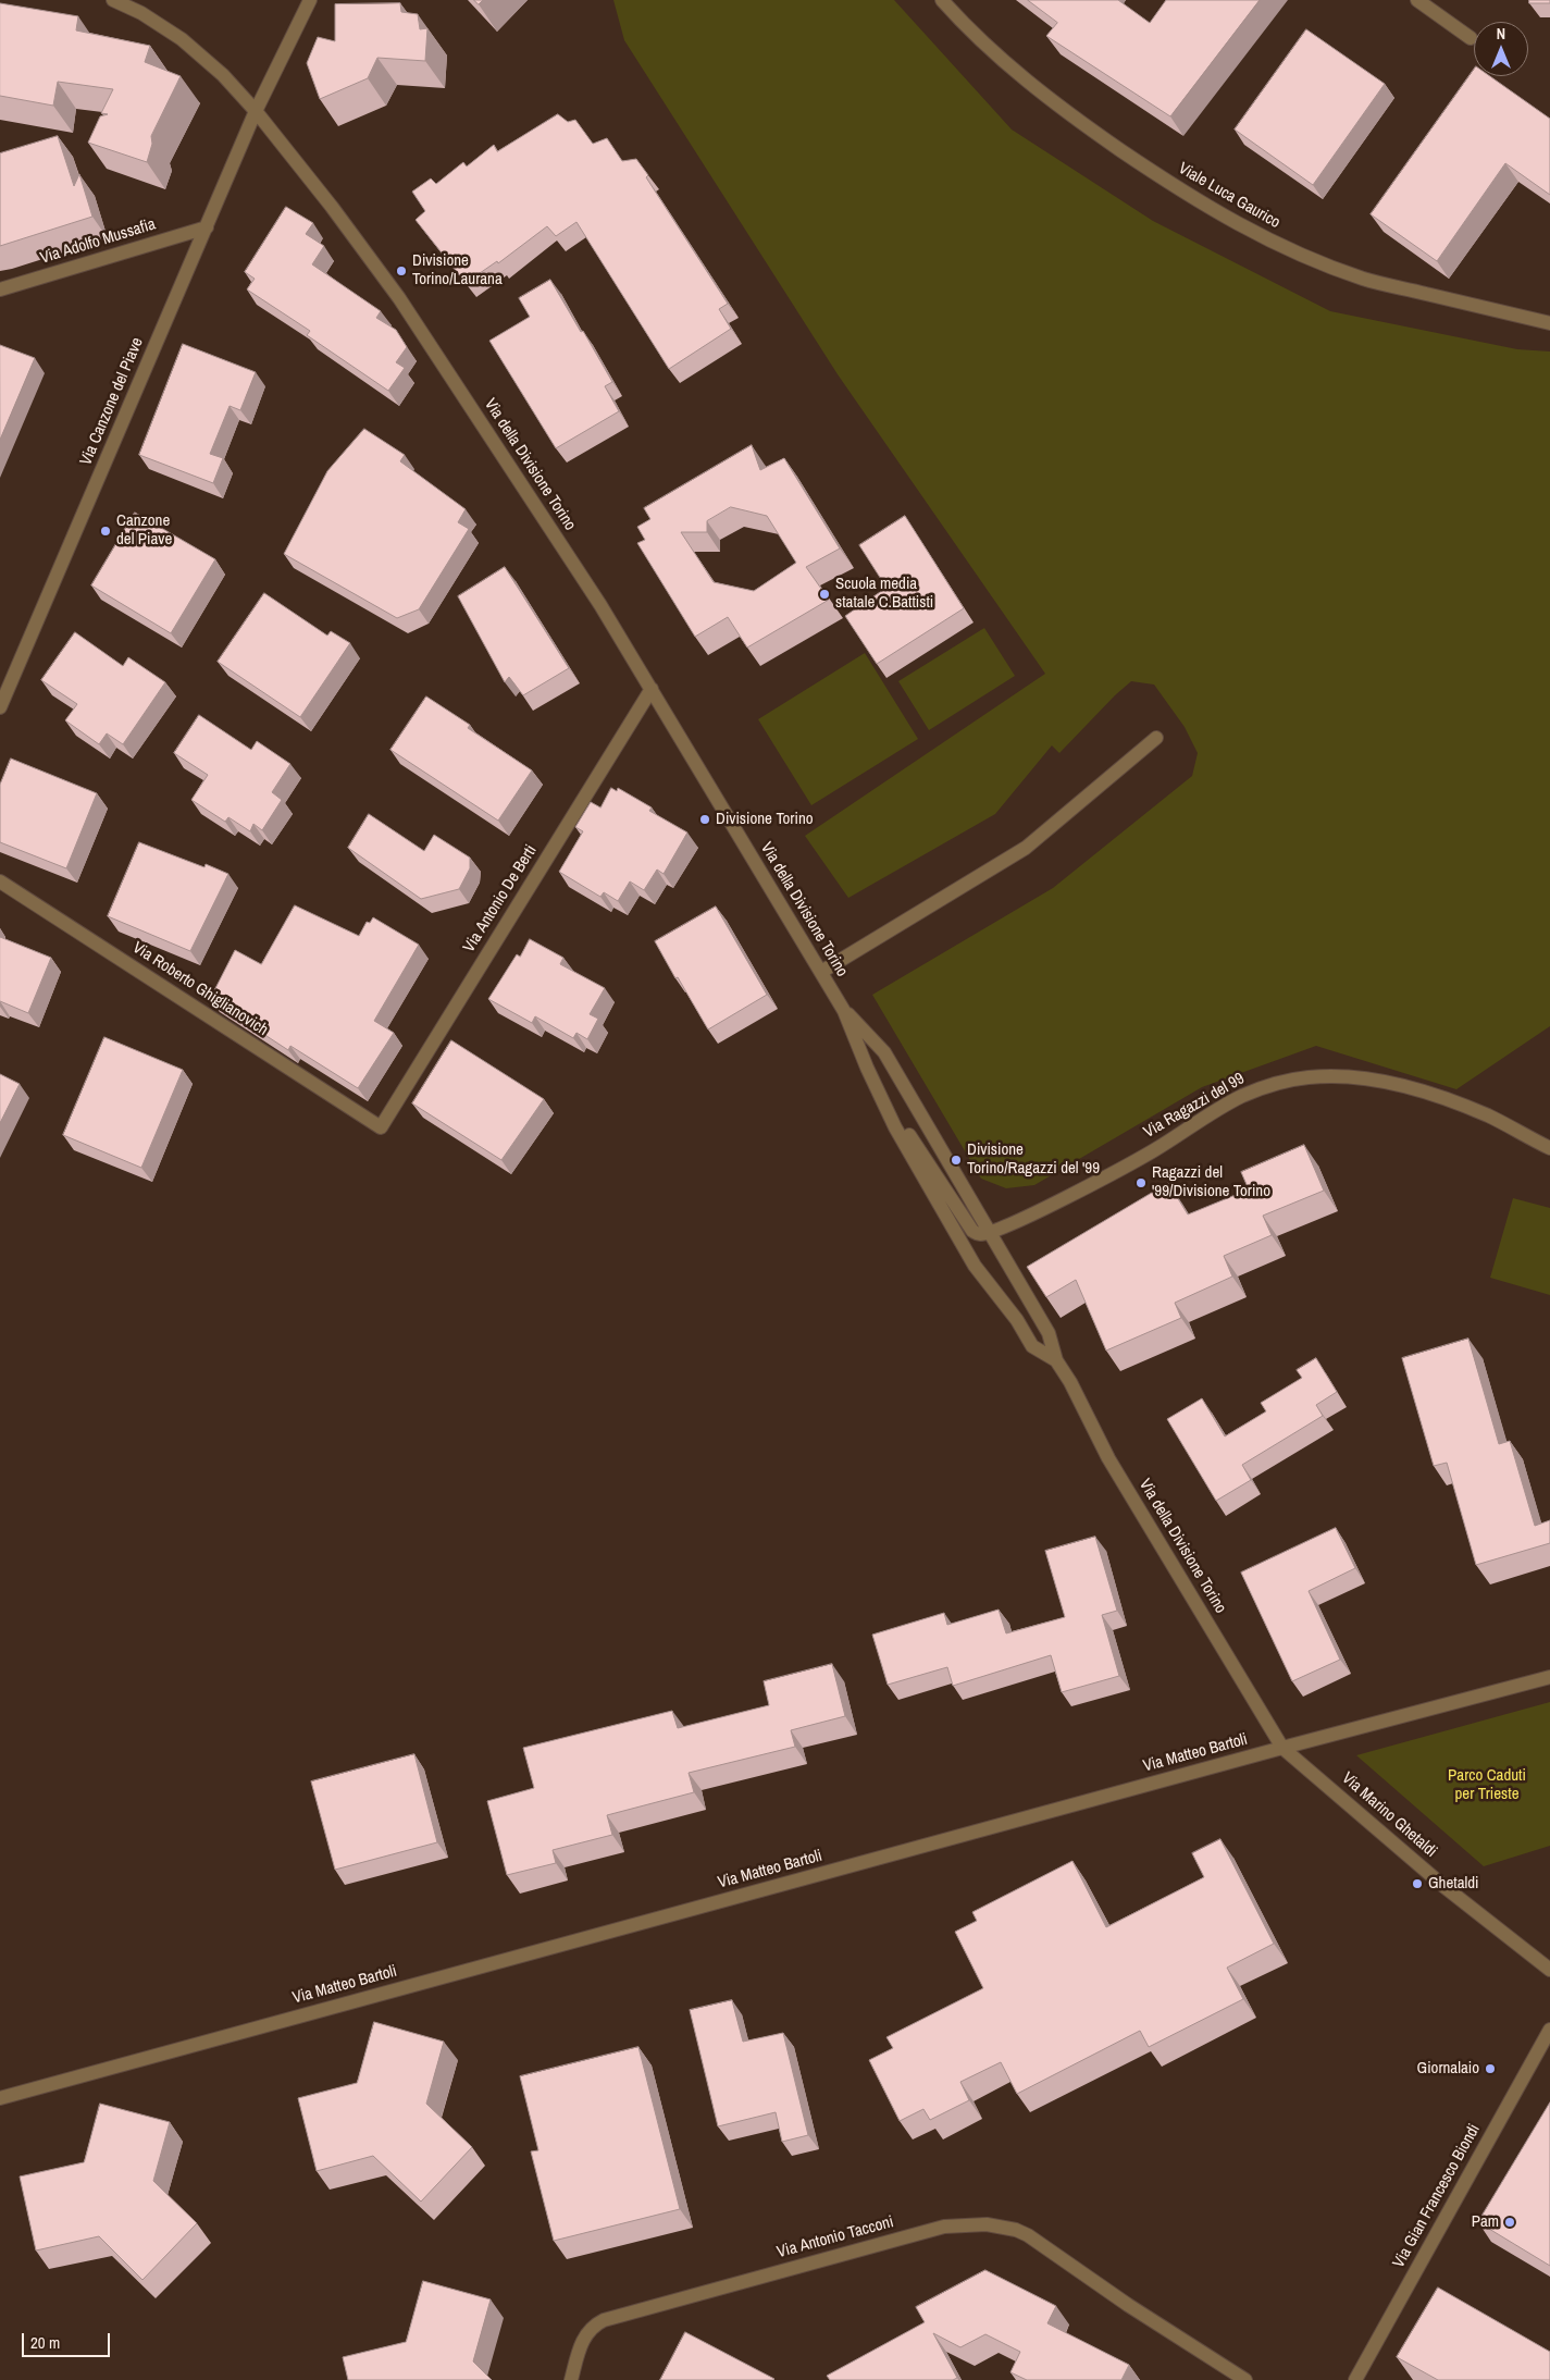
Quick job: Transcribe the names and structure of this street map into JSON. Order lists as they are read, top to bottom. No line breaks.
{"streets":{"street":["Viale Luca Gaurico","Via Adolfo Mussafia","Via Canzone del Piave","Via della Divisione Torino","Via Antonio De Berti","Via Roberto Ghiglianovich","Via Ragazzi del 99","Via Matteo Bartoli","Via Marino Ghetaldi","Via Gian Francesco Biondi","Via Antonio Tacconi"]},"crossings":[["Via Adolfo Mussafia","Via Canzone del Piave"],["Via Canzone del Piave","Via della Divisione Torino"],["Via della Divisione Torino","Via Antonio De Berti"],["Via della Divisione Torino","Via Ragazzi del 99"],["Via della Divisione Torino","Via Matteo Bartoli"],["Via della Divisione Torino","Via Marino Ghetaldi"],["Via Antonio De Berti","Via Roberto Ghiglianovich"],["Via Matteo Bartoli","Via Marino Ghetaldi"]],"parks":["Parco Caduti per Trieste"],"places":["Divisione Torino/Laurana","Canzone del Piave","Scuola media statale C.Battisti","Divisione Torino","Divisione Torino/Ragazzi del '99","Ragazzi del '99/Divisione Torino","Ghetaldi","Giornalaio","Pam"],"scale_bar":"20 m","north":"top"}
